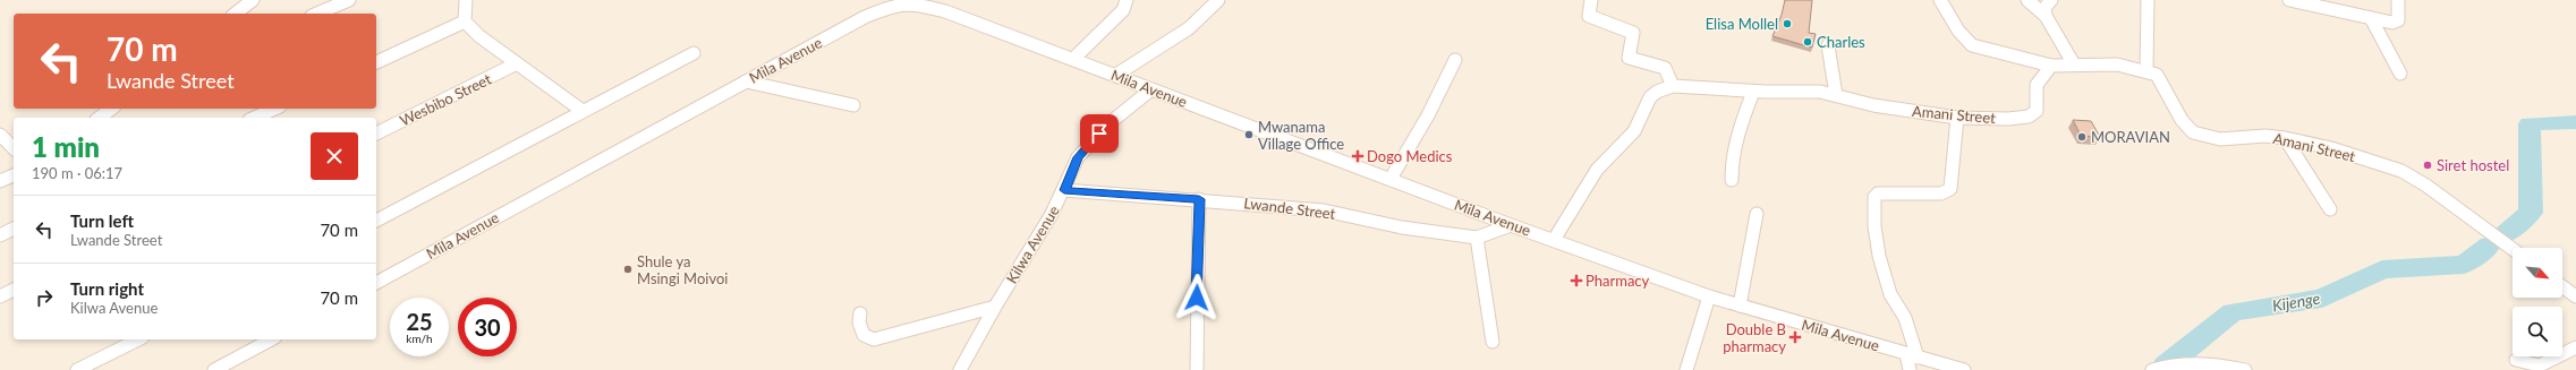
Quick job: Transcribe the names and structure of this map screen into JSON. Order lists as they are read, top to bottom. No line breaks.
{"streets":{"street":["Mila Avenue","Wesbibo Street","Amani Street","Lwande Street","Kilwa Avenue"]},"crossings":[["Mila Avenue","Amani Street"],["Mila Avenue","Lwande Street"],["Mila Avenue","Kilwa Avenue"],["Lwande Street","Kilwa Avenue"]],"water":["Kijenge"],"places":{"other":["Elisa Mollel","Charles","Mwanama Village Office","MORAVIAN","Siret hostel","Shule ya Msingi Moivoi"],"health":["Dogo Medics","Pharmacy","Double B pharmacy"]},"north":"bottom right","page":{"turn":["70 m","Lwande Street"],"heading":["1 min","190 m · 06:17"],"list":[{"name":"Turn left","note":"Lwande Street","value":"70 m"},{"name":"Turn right","note":"Kilwa Avenue","value":"70 m"}],"speed":"25 km/h","limit":"30"}}
